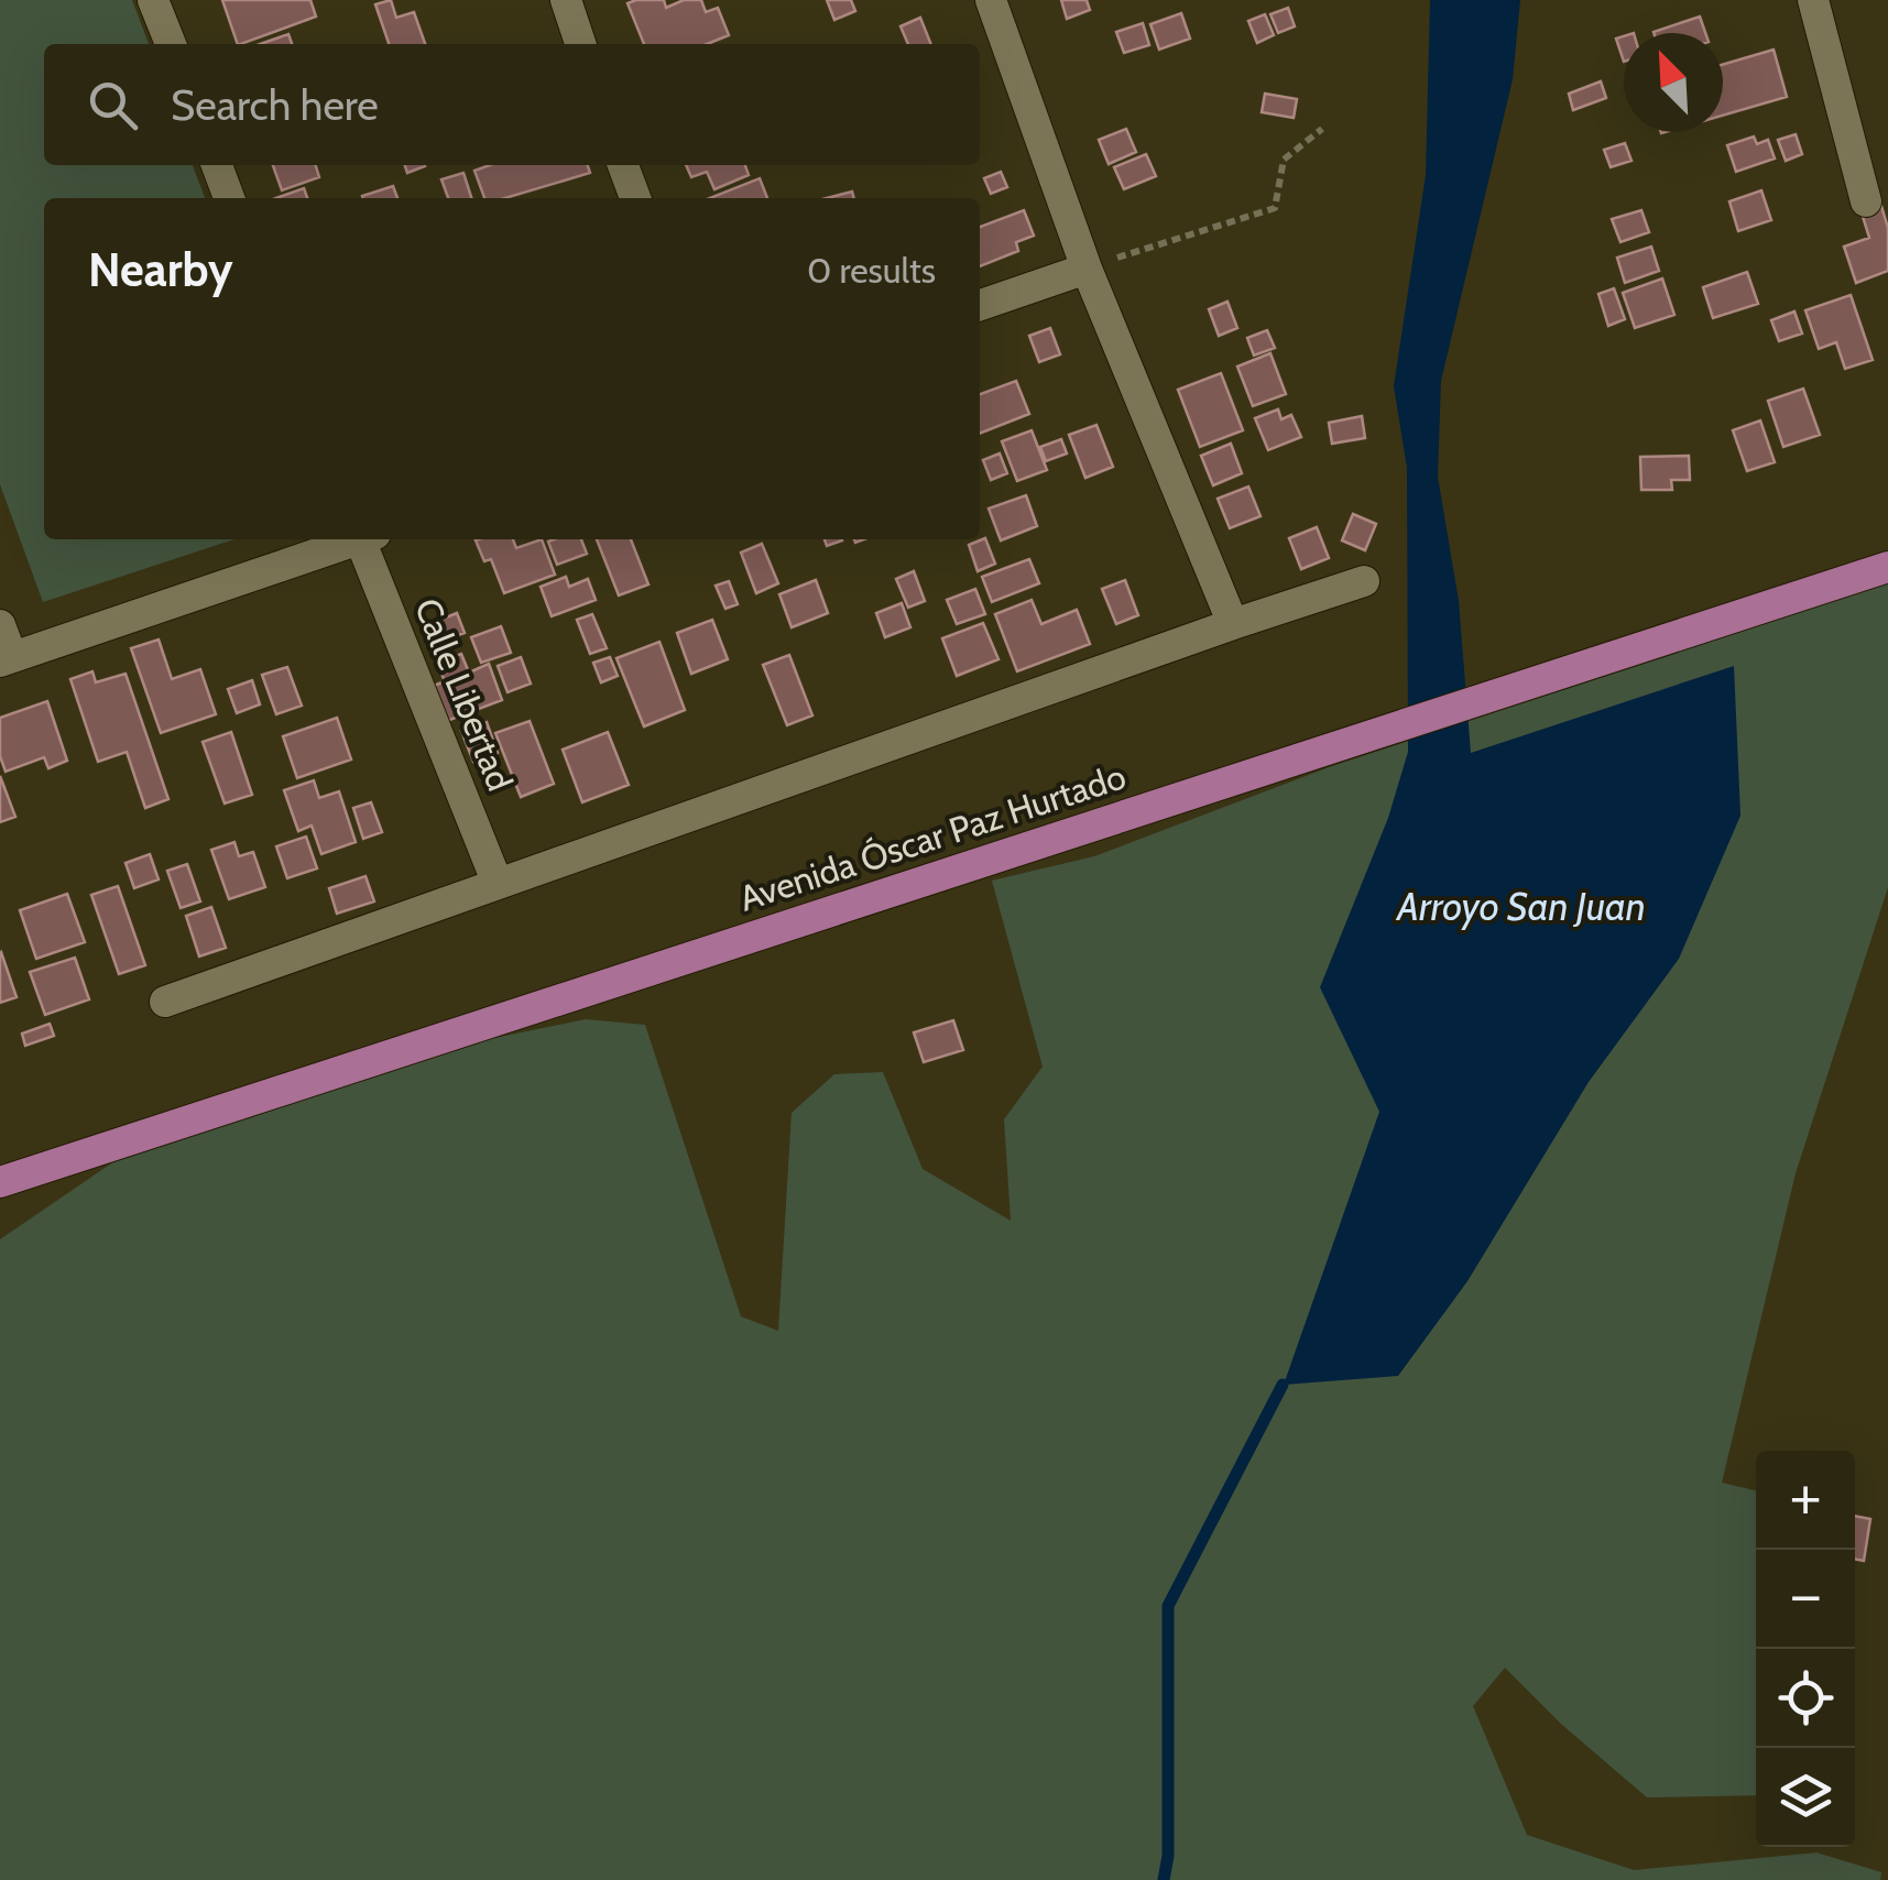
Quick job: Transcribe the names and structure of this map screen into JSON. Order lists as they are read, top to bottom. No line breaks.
{"streets":{"main road":["Avenida Óscar Paz Hurtado"],"street":["Calle Libertad"]},"water":["Arroyo San Juan"],"north":"top left","page":{"search":"Search here","heading":["Nearby","0 results"],"map_buttons":["+","−"]}}
